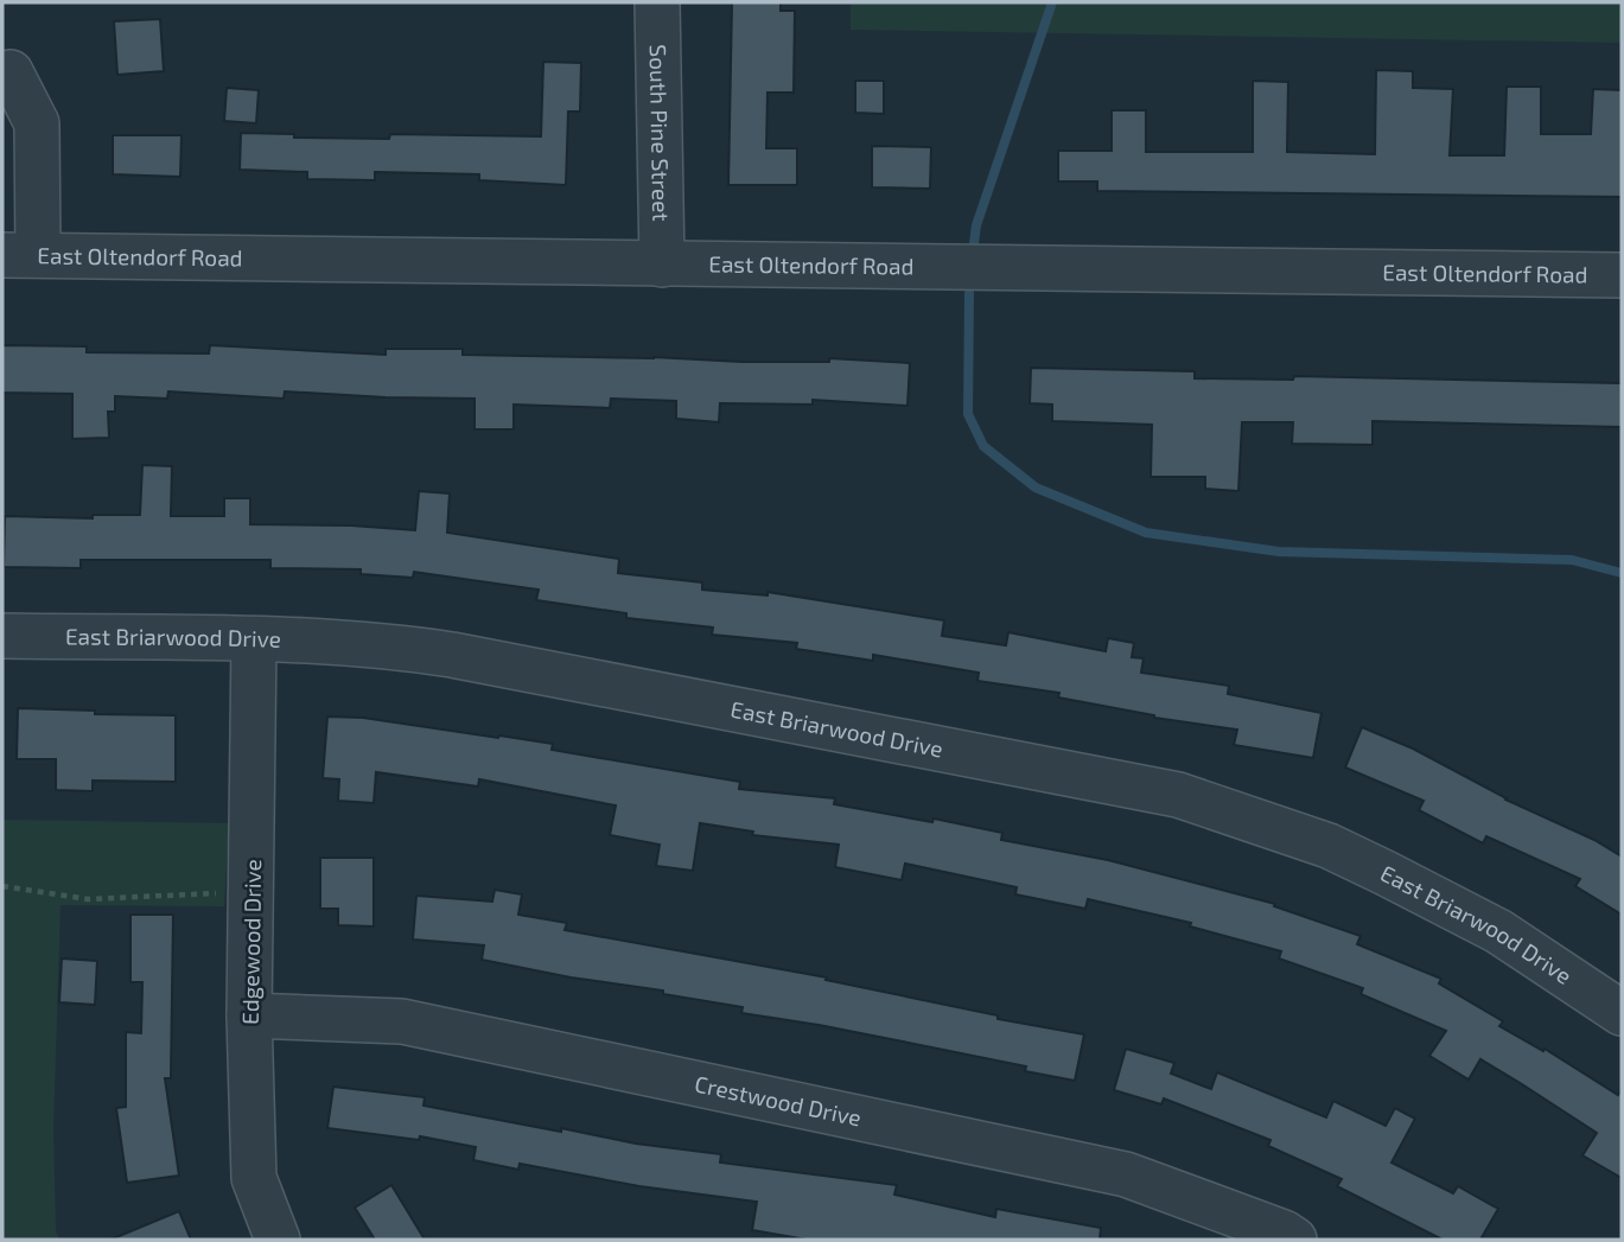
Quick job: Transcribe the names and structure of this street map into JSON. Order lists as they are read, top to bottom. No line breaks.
{"streets":{"street":["South Pine Street","East Oltendorf Road","East Briarwood Drive","Edgewood Drive","Crestwood Drive"]},"crossings":[["South Pine Street","East Oltendorf Road"],["East Briarwood Drive","Edgewood Drive"],["Edgewood Drive","Crestwood Drive"]]}
